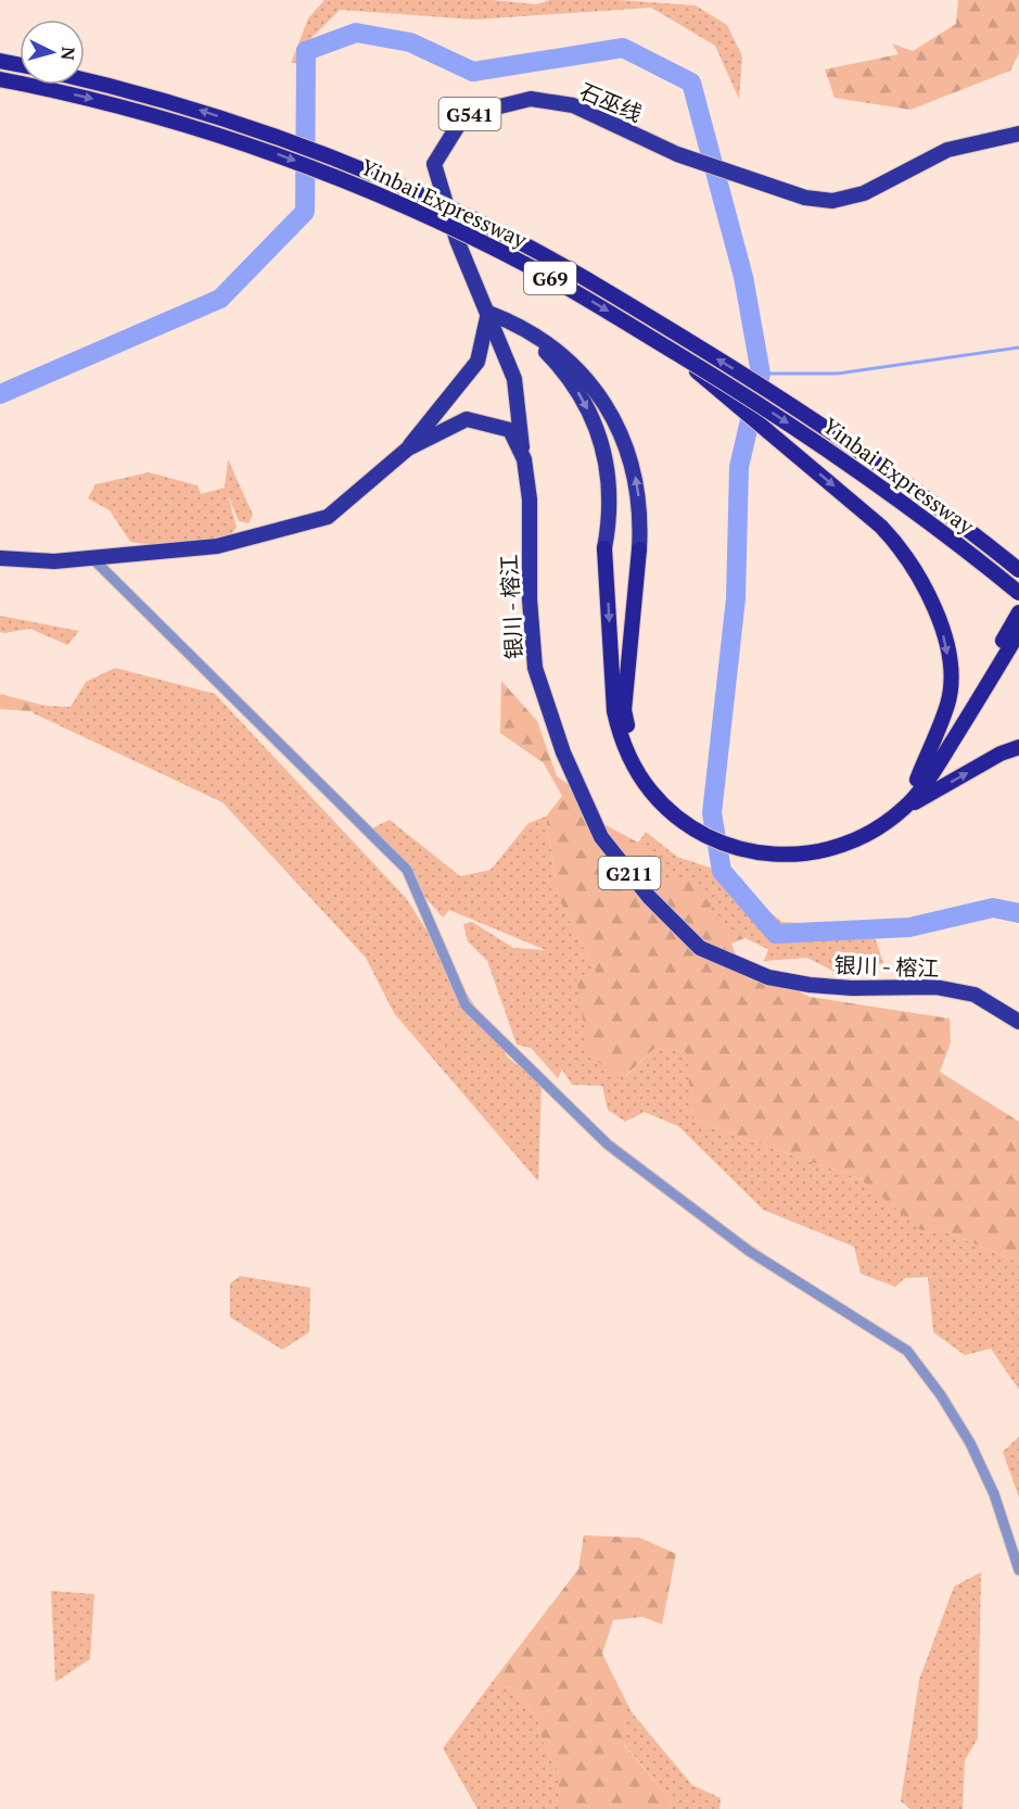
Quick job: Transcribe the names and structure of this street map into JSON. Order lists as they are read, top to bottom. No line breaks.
{"streets":{"highway":["石巫线","G541","Yinbai Expressway","G69","银川 - 榕江","G211"]},"north":"right"}
